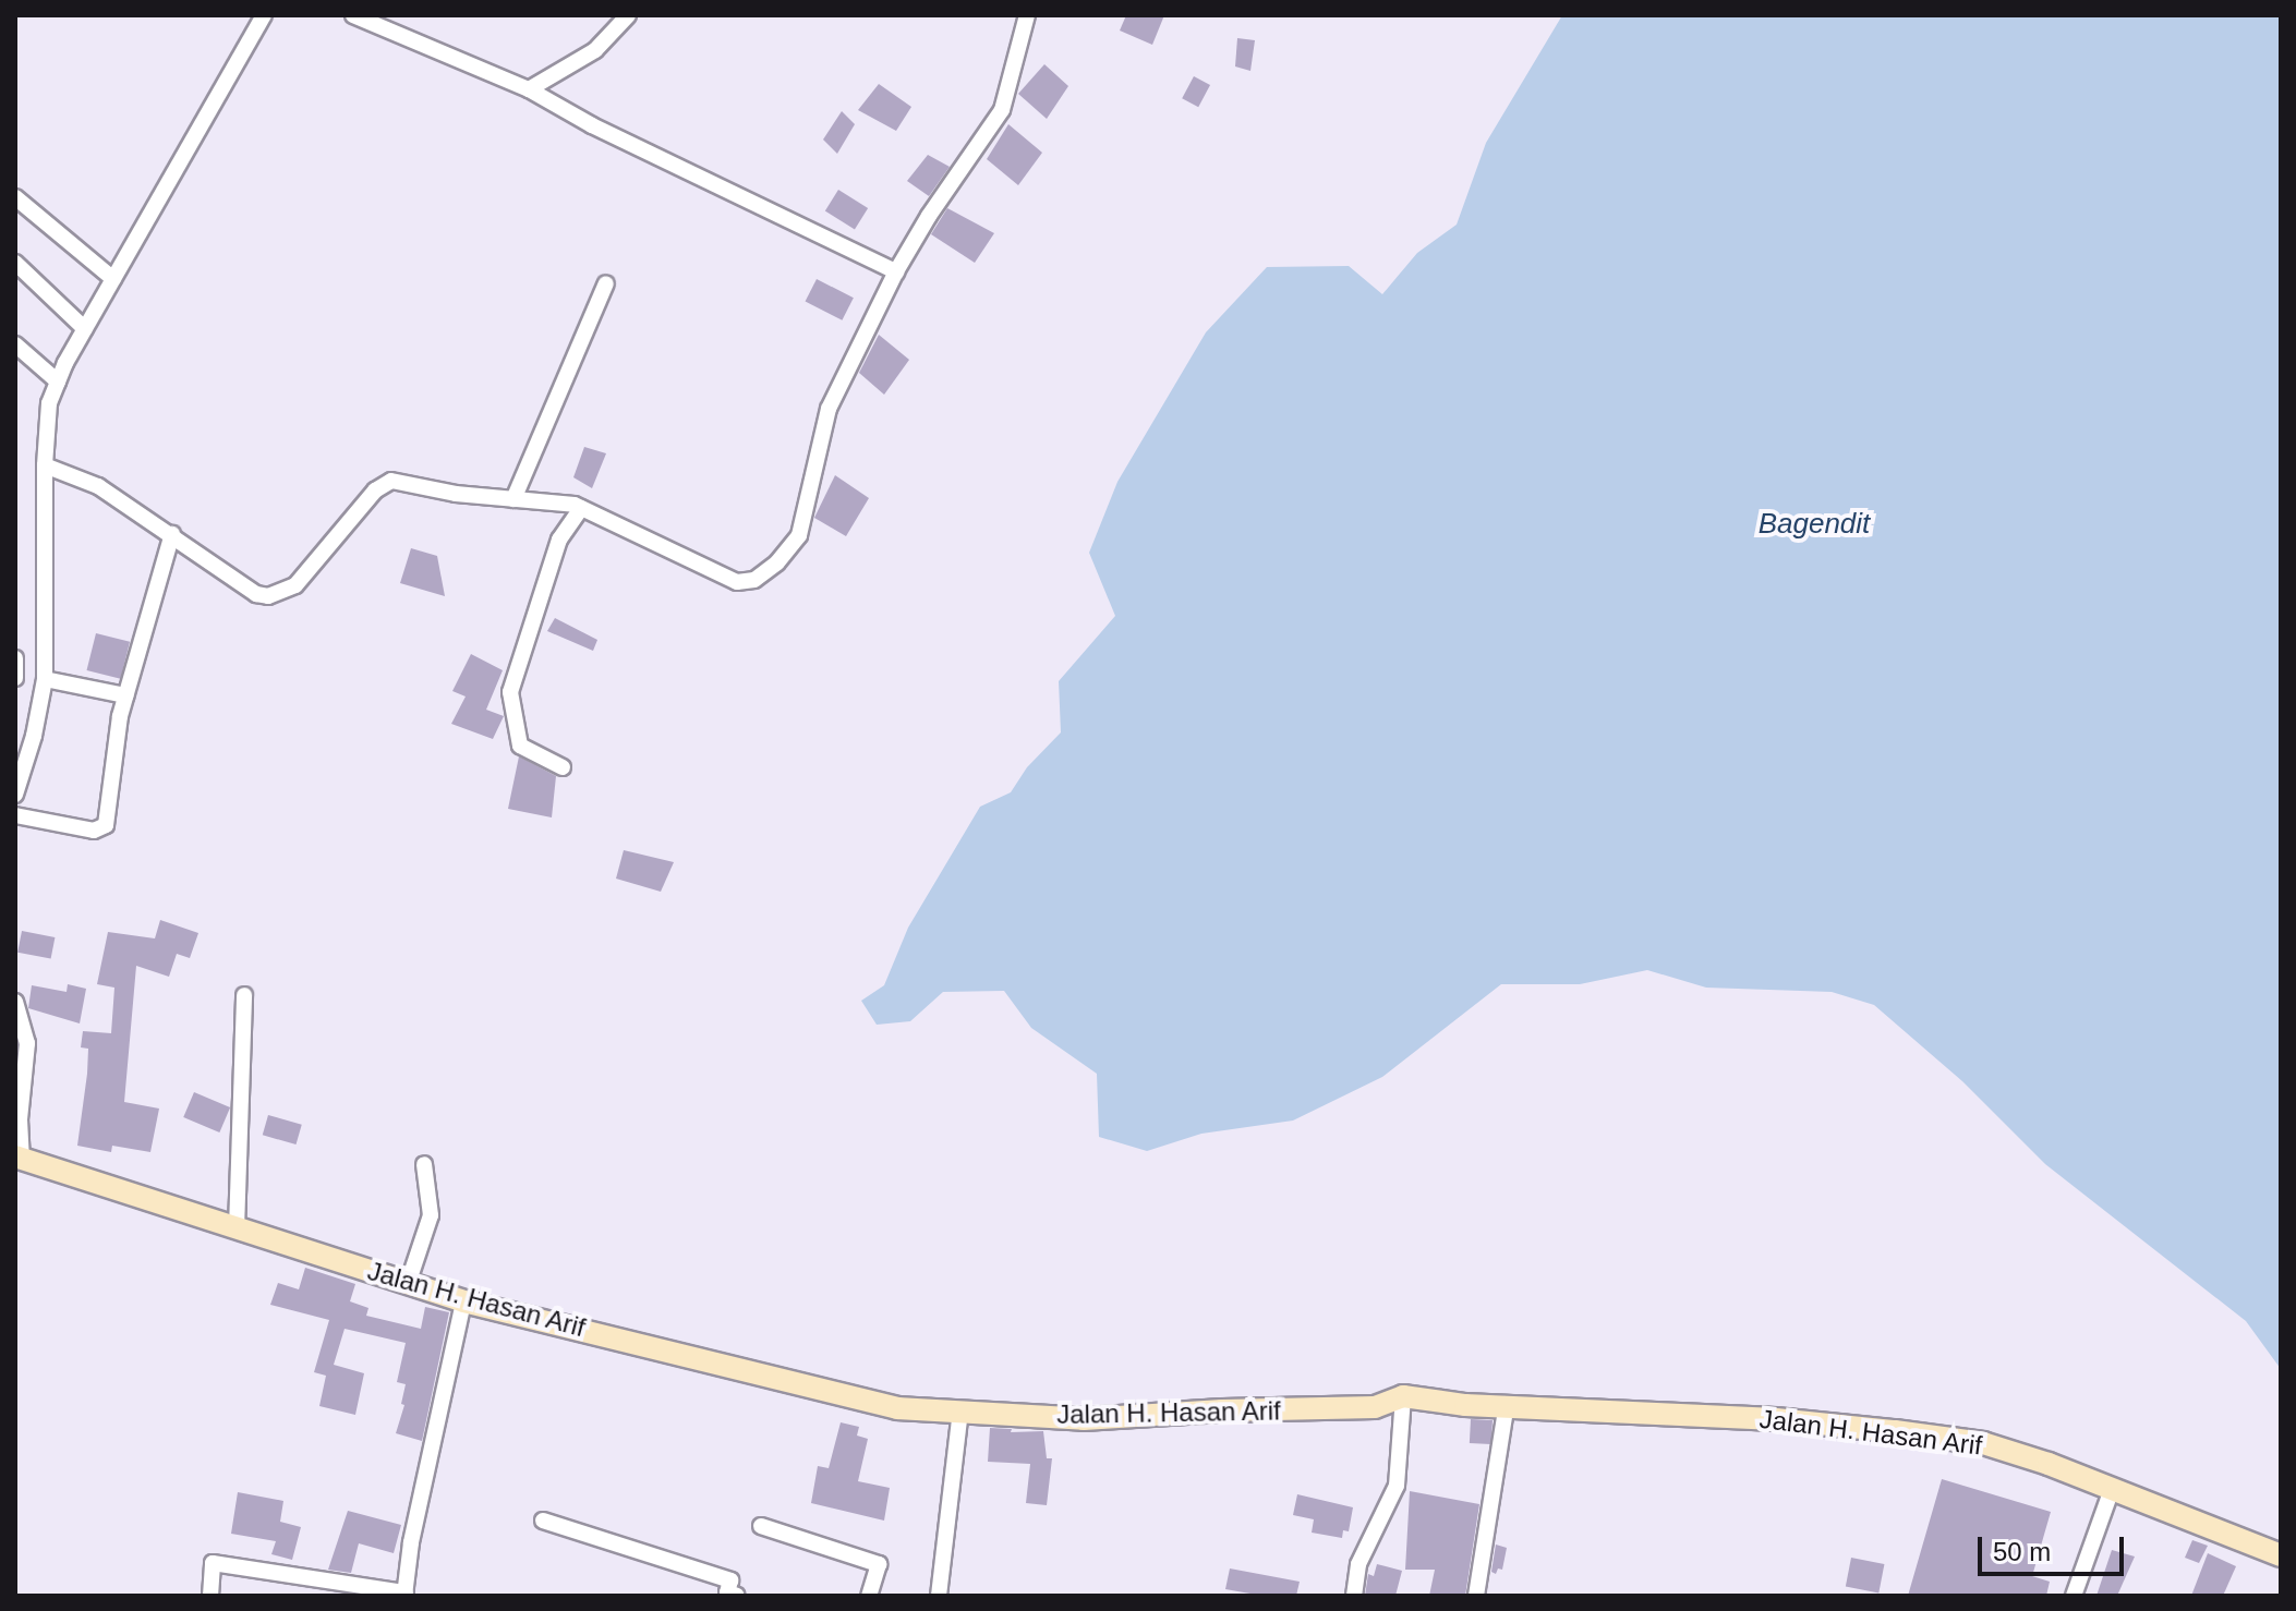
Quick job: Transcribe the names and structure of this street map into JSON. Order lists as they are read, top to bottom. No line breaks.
{"streets":{"main road":["Jalan H. Hasan Arif"]},"water":["Bagendit"],"scale_bar":"50 m"}
